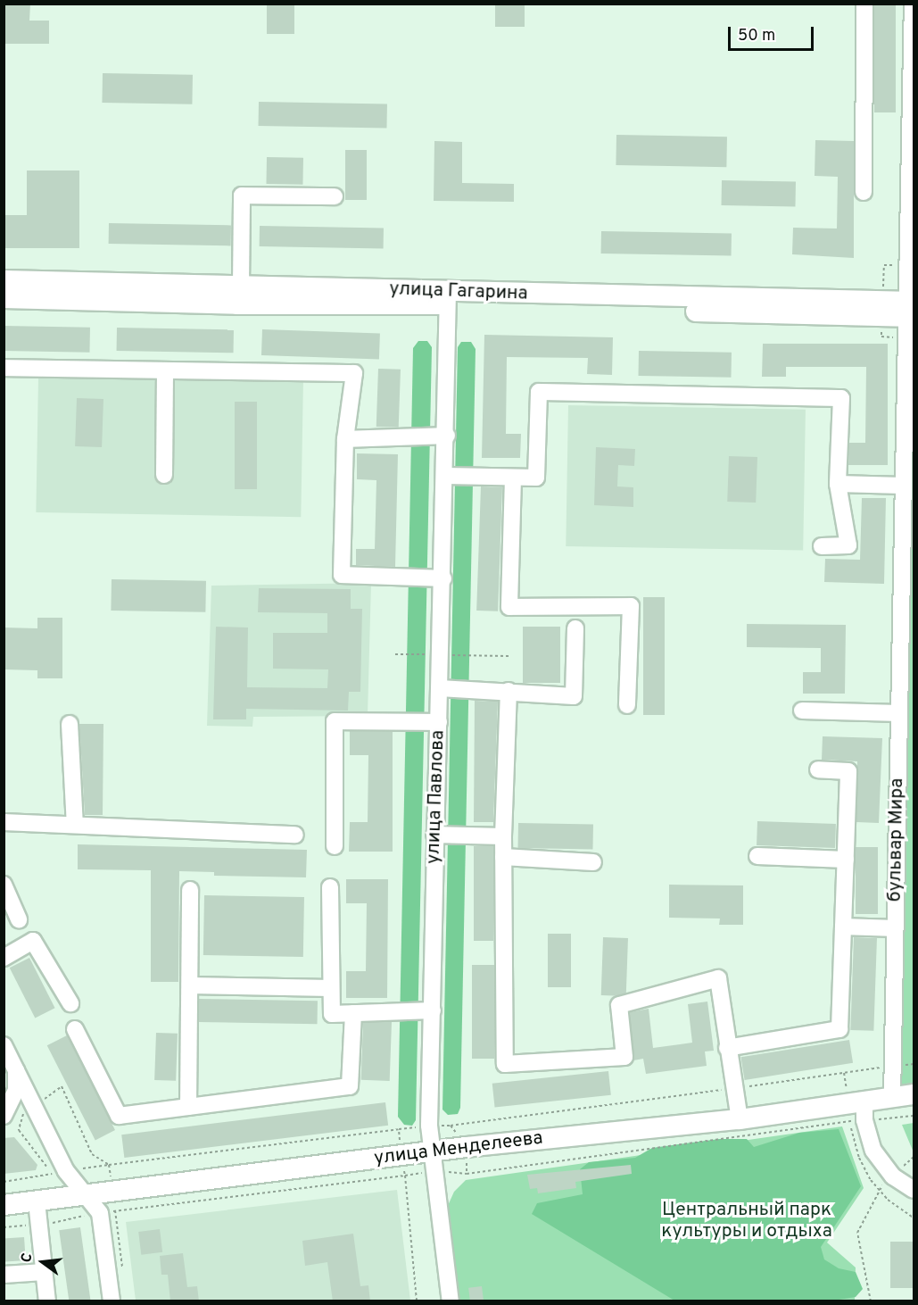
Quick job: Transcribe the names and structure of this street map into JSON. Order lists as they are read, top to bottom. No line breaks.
{"streets":{"main road":["улица Гагарина","улица Менделеева"],"street":["улица Павлова","бульвар Мира"]},"crossings":[["улица Гагарина","улица Павлова"],["улица Гагарина","бульвар Мира"],["улица Павлова","улица Менделеева"],["бульвар Мира","улица Менделеева"]],"parks":["Центральный парк культуры и отдыха"],"scale_bar":"50 m","north":"left"}
